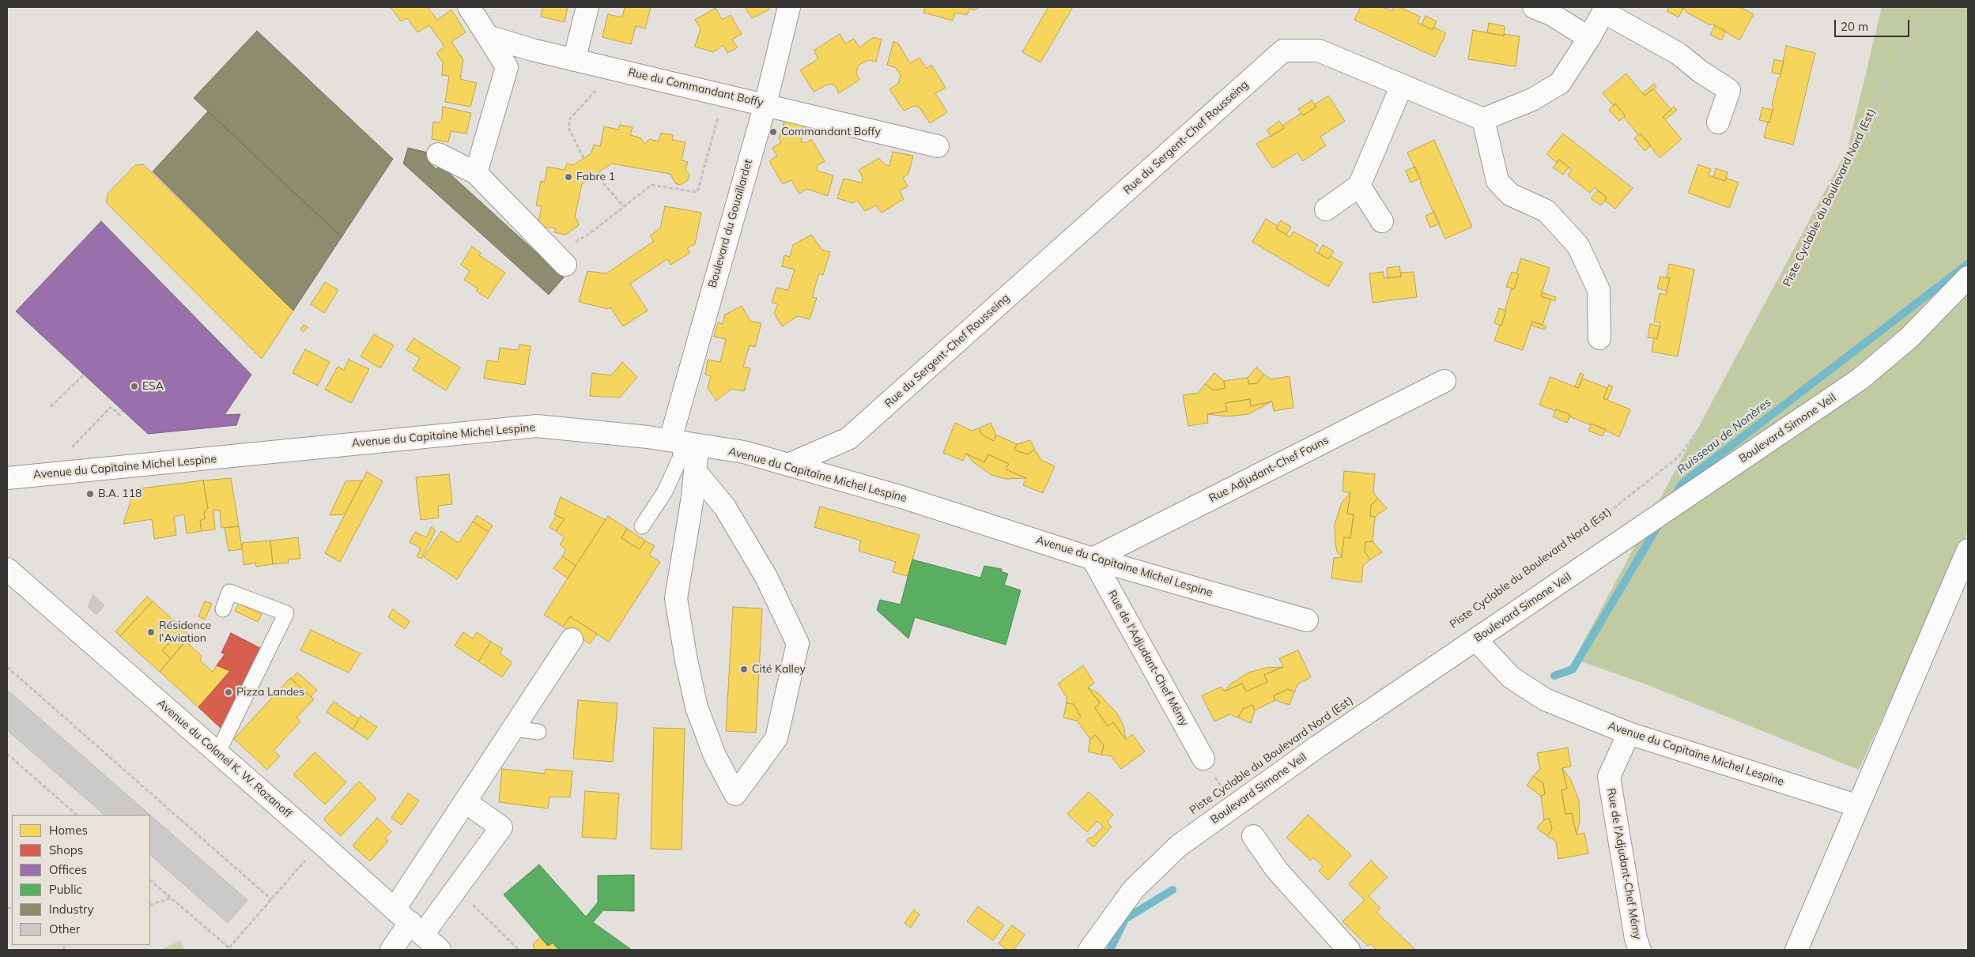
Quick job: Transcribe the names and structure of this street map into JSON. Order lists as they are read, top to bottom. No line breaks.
{"streets":{"street":["Rue du Commandant Boffy","Rue du Sergent-Chef Rousseing","Boulevard du Gouaillardet","Boulevard Simone Veil","Avenue du Capitaine Michel Lespine","Rue Adjudant-Chef Founs","Rue de l'Adjudant-Chef Mémy","Avenue du Colonel K. W. Rozanoff"],"path":["Piste Cyclable du Boulevard Nord (Est)"]},"crossings":[["Rue du Commandant Boffy","Boulevard du Gouaillardet"],["Rue du Sergent-Chef Rousseing","Avenue du Capitaine Michel Lespine"],["Boulevard du Gouaillardet","Avenue du Capitaine Michel Lespine"],["Boulevard Simone Veil","Avenue du Capitaine Michel Lespine"],["Avenue du Capitaine Michel Lespine","Rue Adjudant-Chef Founs"],["Avenue du Capitaine Michel Lespine","Rue de l'Adjudant-Chef Mémy"],["Rue Adjudant-Chef Founs","Rue de l'Adjudant-Chef Mémy"]],"water":["Ruisseau de Nonères"],"places":["Commandant Boffy","Fabre 1","ESA","B.A. 118","Résidence l'Aviation","Cité Kalley","Pizza Landes"],"legend":["Homes","Shops","Offices","Public","Industry","Other"],"scale_bar":"20 m"}
